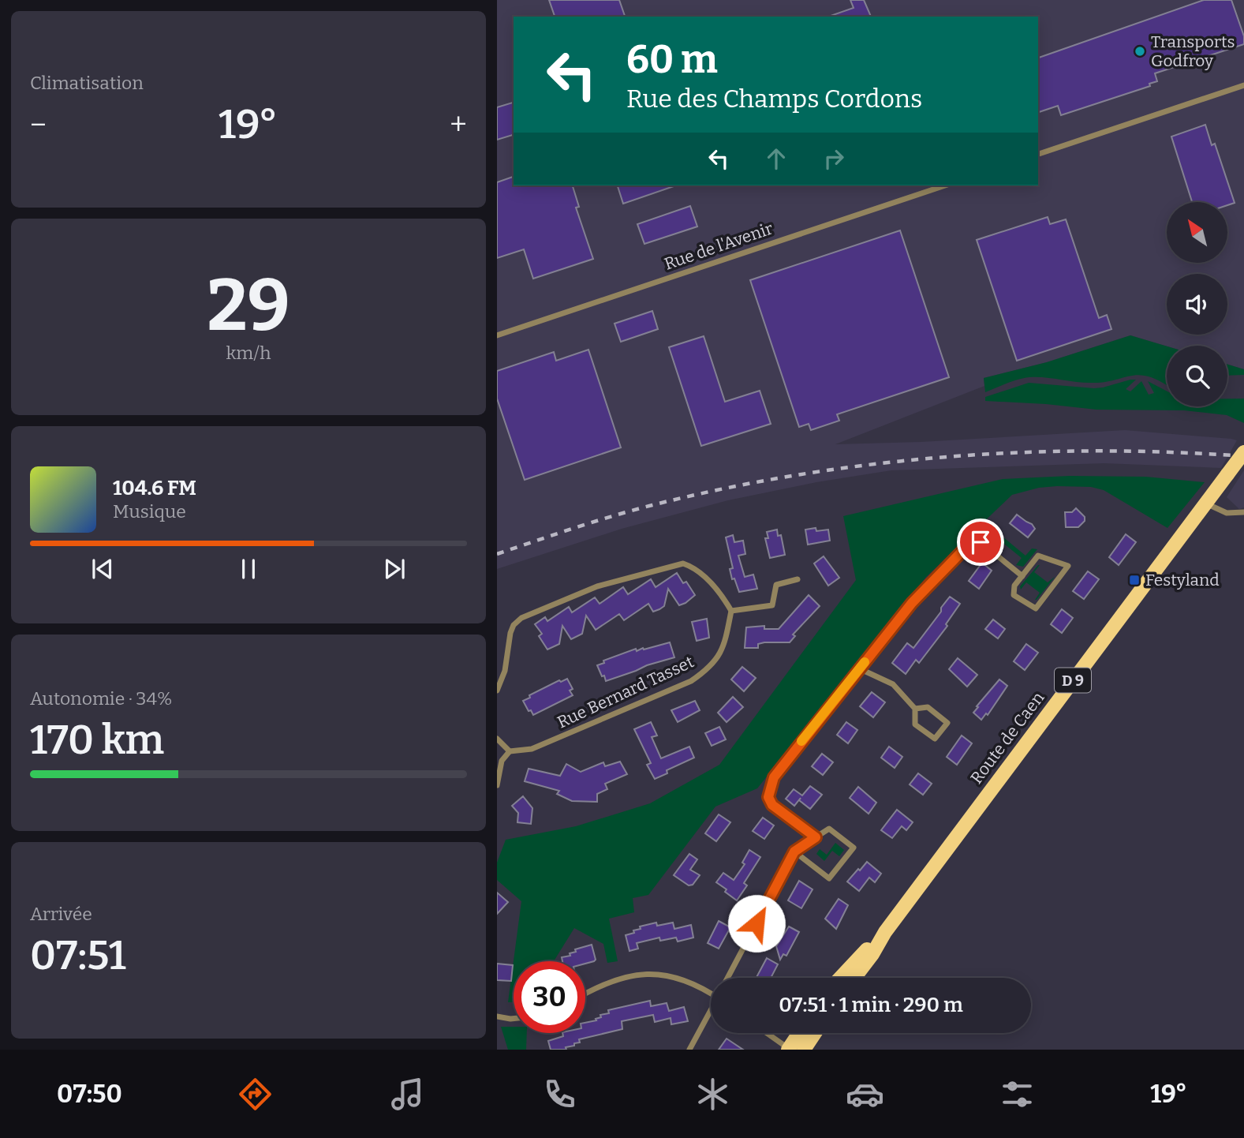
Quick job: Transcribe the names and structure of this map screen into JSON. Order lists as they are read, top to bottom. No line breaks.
{"streets":{"main road":["D 9","Route de Caen"],"street":["Rue de l'Avenir","Rue Bernard Tasset"]},"crossings":[["D 9","Route de Caen"]],"places":{"other":["Transports Godfroy"],"transit":["Festyland"]},"north":"top left","page":{"tile":["Climatisation",["29","km/h"],["Autonomie · 34%","170 km"],["Arrivée","07:51"]],"turn":["60 m","Rue des Champs Cordons"],"heat":["−","19°","+"],"song":["104.6 FM","Musique"],"limit":"30","trip":"07:51 · 1 min · 290 m","tabs":["07:50","19°"]}}
